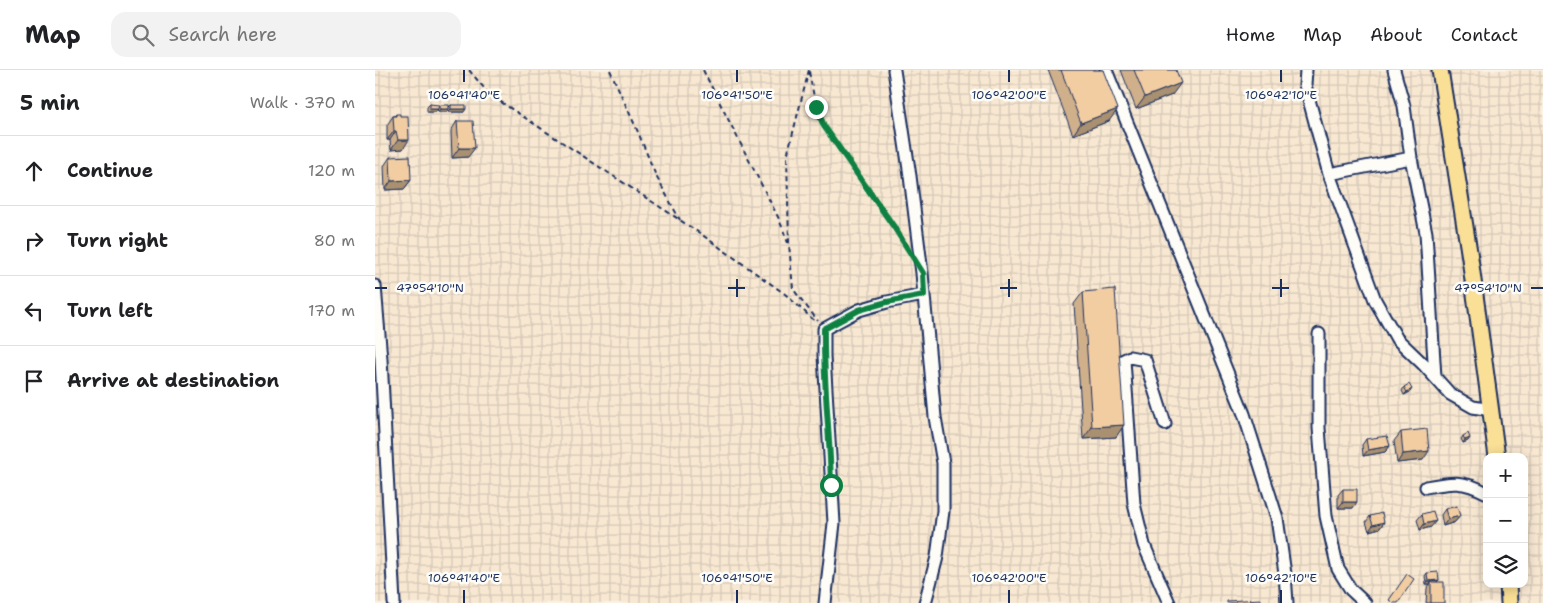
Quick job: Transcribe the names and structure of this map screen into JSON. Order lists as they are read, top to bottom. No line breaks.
{"page":{"header":"Map","search":"Search here","nav":["Home","Map","About","Contact"],"heading":["5 min","Walk · 370 m"],"list":[["Continue","120 m"],["Turn right","80 m"],["Turn left","170 m"],"Arrive at destination"],"map_buttons":["+","−"]},"coordinates":["106°41'40\"E","106°41'50\"E","106°42'00\"E","106°42'10\"E","47°54'10\"N"]}
